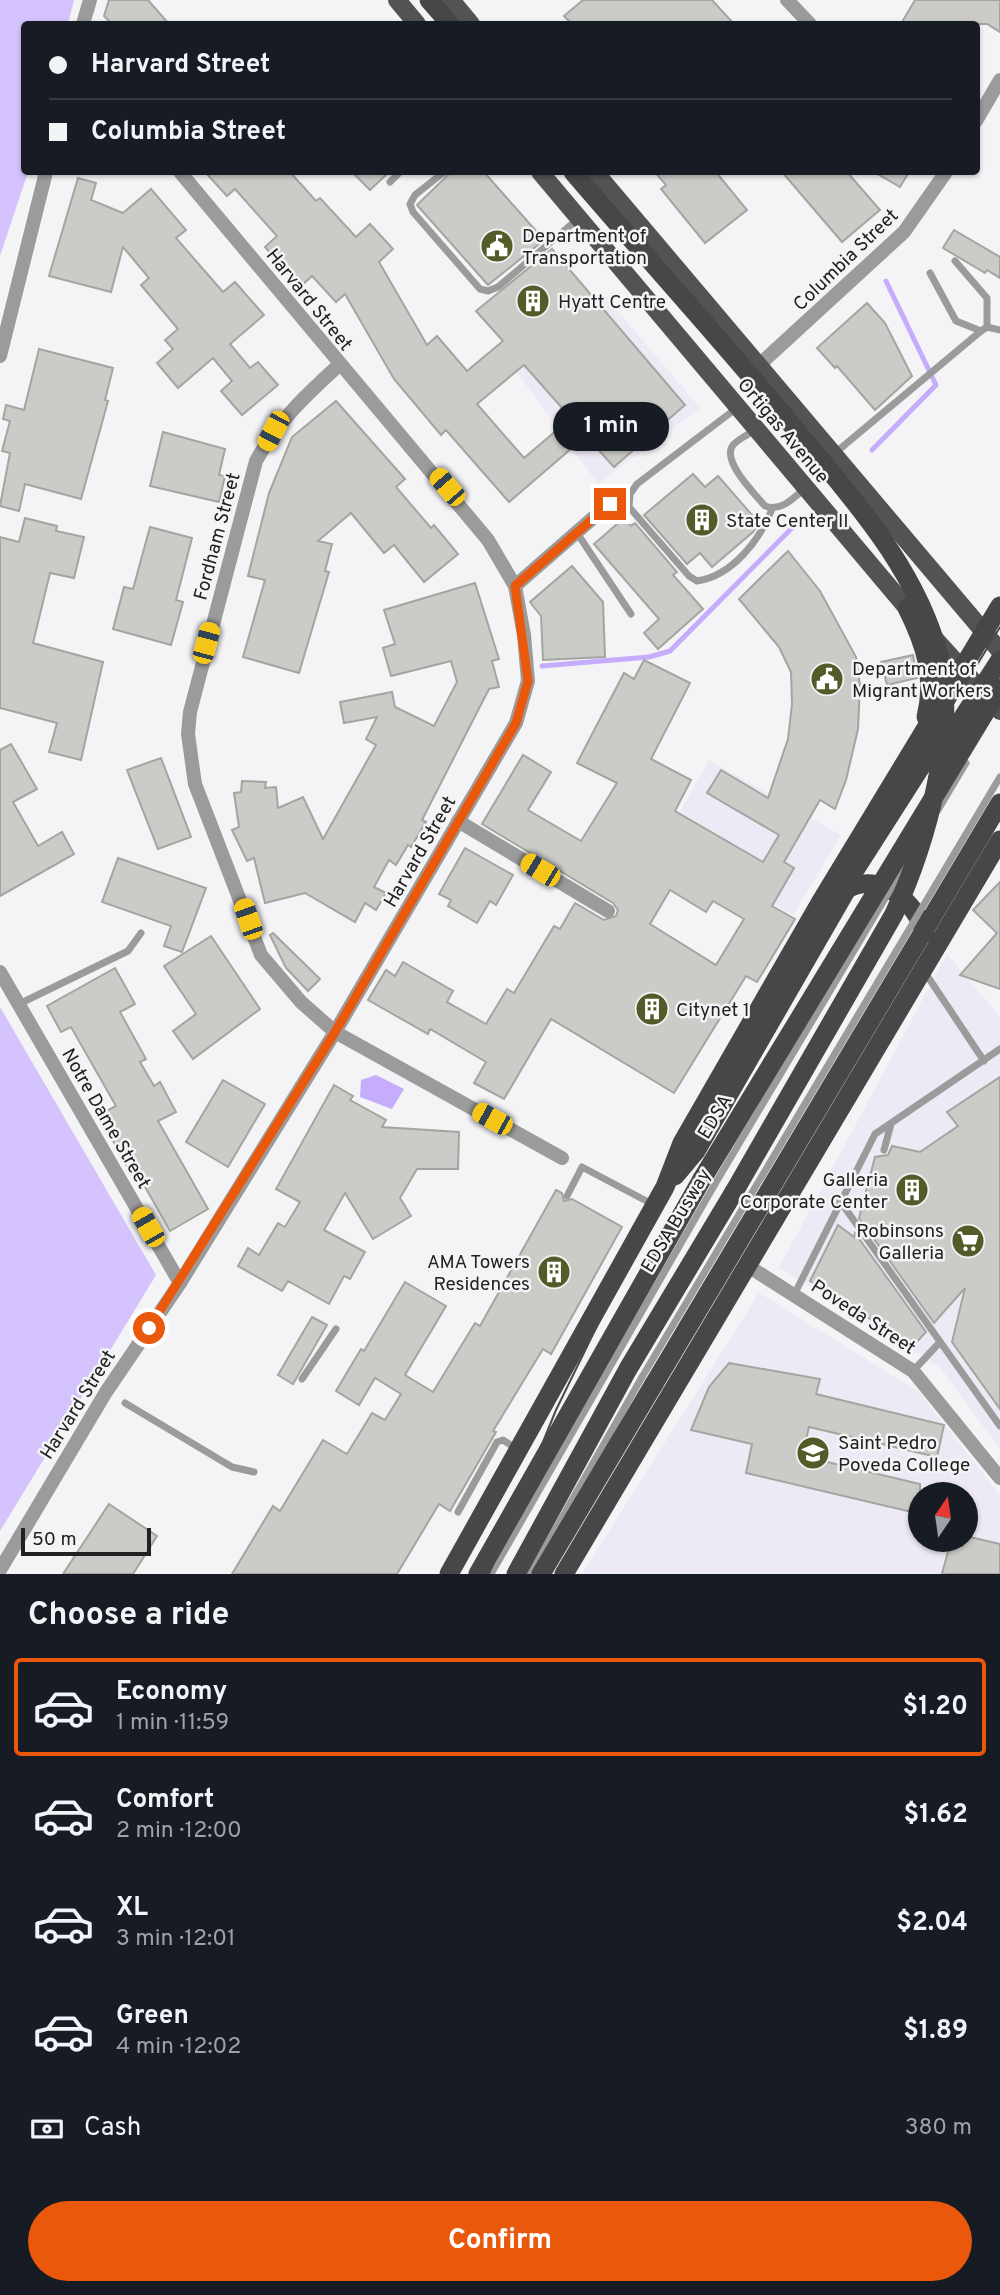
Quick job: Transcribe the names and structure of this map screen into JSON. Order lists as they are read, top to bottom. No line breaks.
{"streets":{"highway":["EDSA"],"main road":["Ortigas Avenue"],"street":["Columbia Street","Harvard Street","Fordham Street","Notre Dame Street","Poveda Street"],"lane":["EDSA Busway"]},"crossings":[["Columbia Street","Ortigas Avenue"],["Harvard Street","Fordham Street"],["Harvard Street","Notre Dame Street"],["Ortigas Avenue","EDSA"],["EDSA","EDSA Busway"]],"places":{"public building":["Department of Transportation","Department of Migrant Workers"],"building":["Hyatt Centre","State Center II","Citynet 1","Galleria Corporate Center","AMA Towers Residences"],"supermarket":["Robinsons Galleria"],"school or university":["Saint Pedro Poveda College"]},"scale_bar":"50 m","north":"top","page":{"banner":["Harvard Street","Columbia Street"],"bubble":"1 min","scale":"50 m","heading":"Choose a ride","list":[{"name":"Economy","note":"1 min · 11:59","value":"$1.20"},{"name":"Comfort","note":"2 min · 12:00","value":"$1.62"},{"name":"XL","note":"3 min · 12:01","value":"$2.04"},{"name":"Green","note":"4 min · 12:02","value":"$1.89"}],"pay":["Cash","380 m"],"buttons":"Confirm"}}
